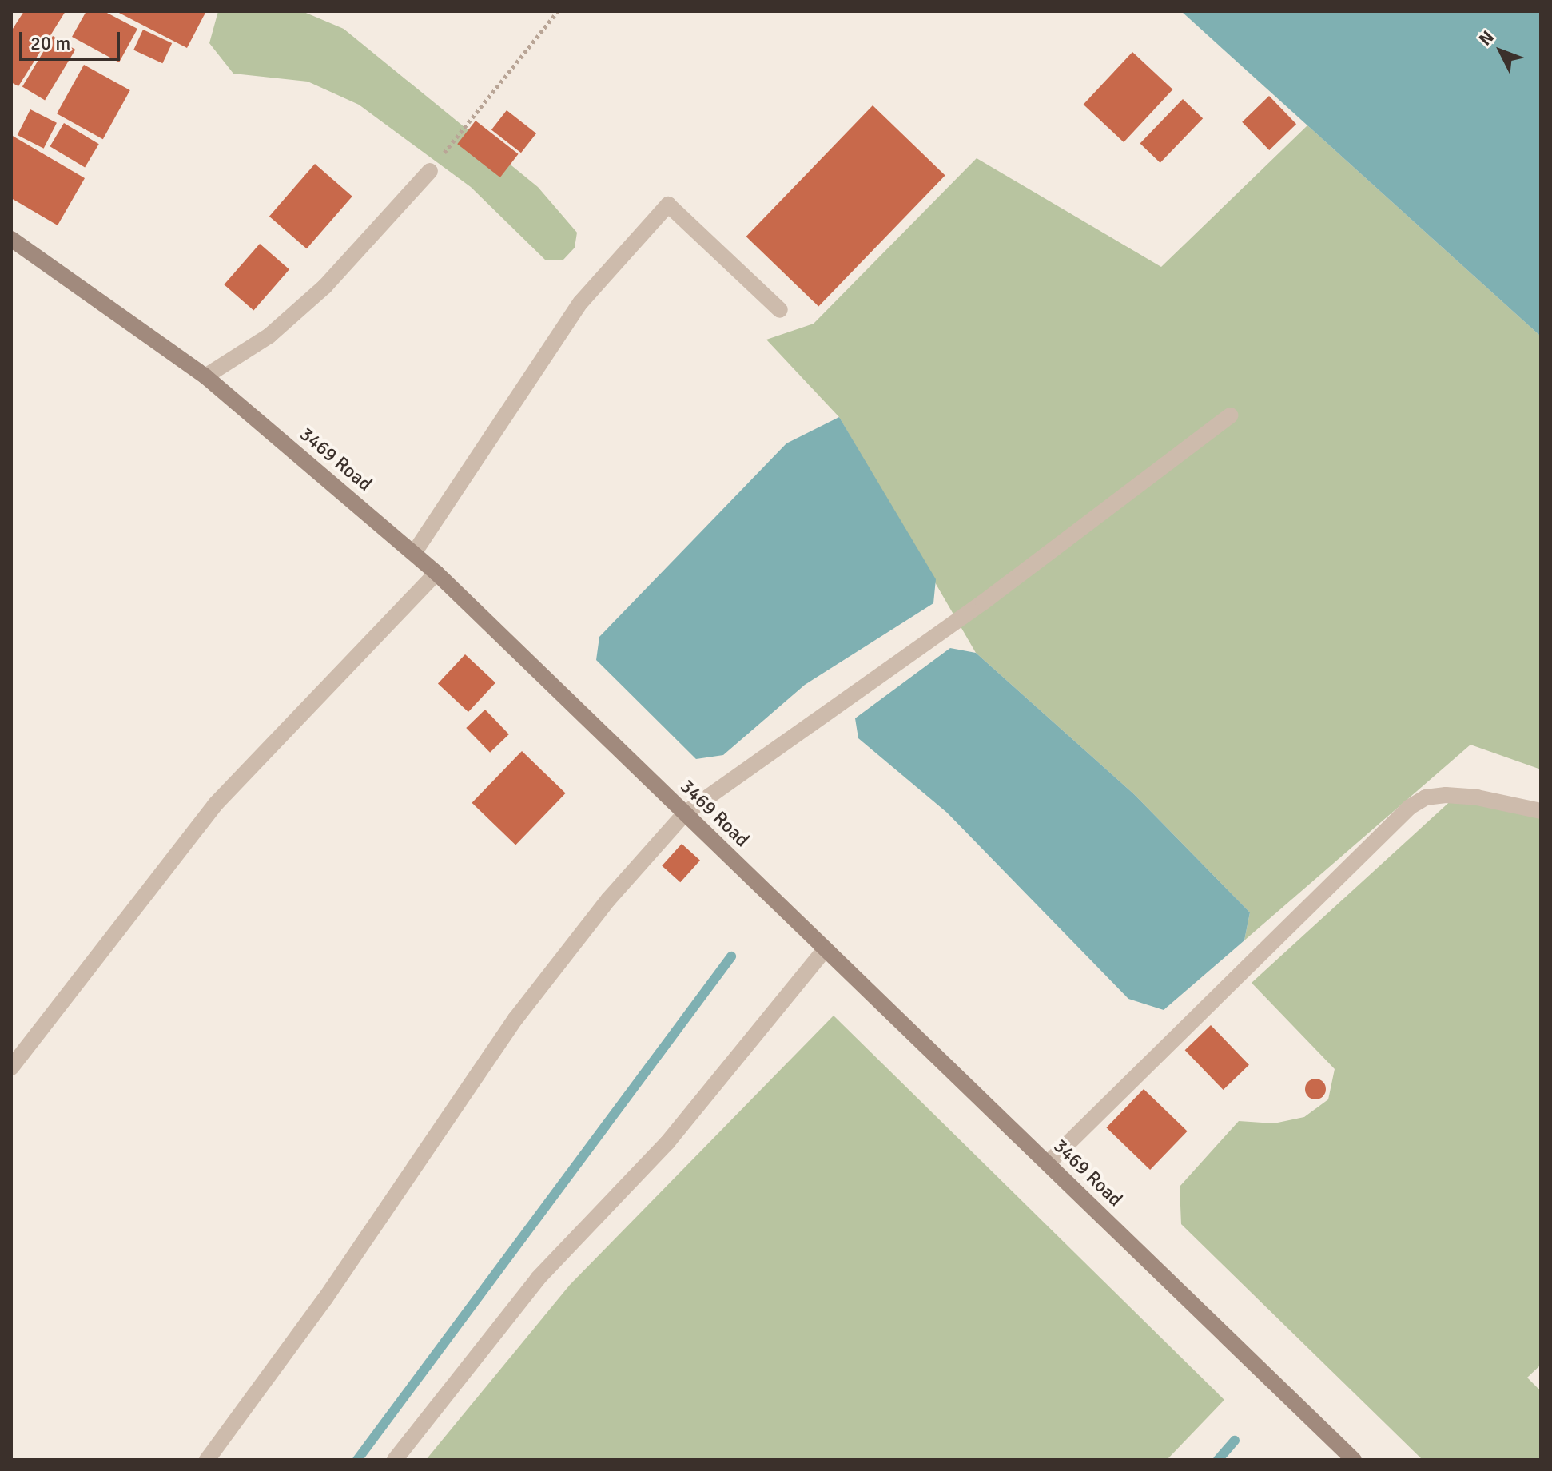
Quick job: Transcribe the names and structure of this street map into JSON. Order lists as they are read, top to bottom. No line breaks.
{"streets":{"street":["3469 Road"]},"scale_bar":"20 m","north":"top left"}
